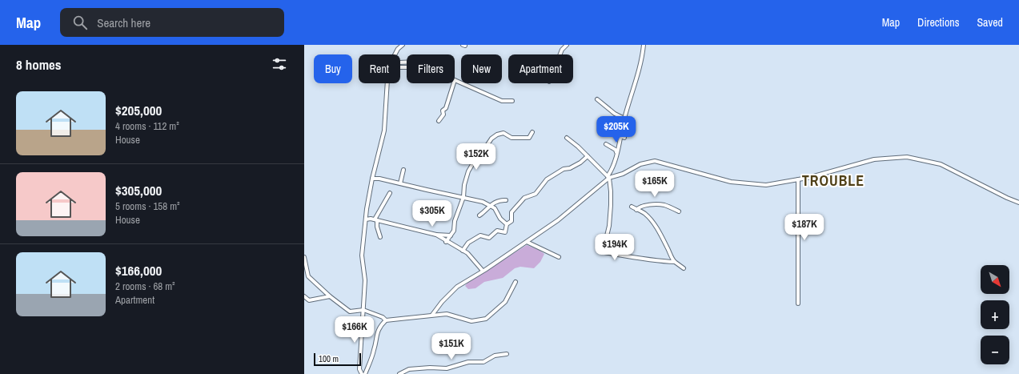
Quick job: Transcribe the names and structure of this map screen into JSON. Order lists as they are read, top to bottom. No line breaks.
{"districts":["TROUBLE"],"scale_bar":"100 m","north":"bottom right","page":{"header":"Map","search":"Search here","nav":["Map","Directions","Saved"],"heading":"8 homes","chip":["Buy","Rent","Filters","New","Apartment"],"list":[{"name":"$205,000","note":"4 rooms · 112 m² · House"},{"name":"$305,000","note":"5 rooms · 158 m² · House"},{"name":"$166,000","note":"2 rooms · 68 m² · Apartment"}],"price":["$205K","$152K","$165K","$305K","$187K","$194K","$166K","$151K"],"map_buttons":["+","−"],"scale":"100 m"}}
